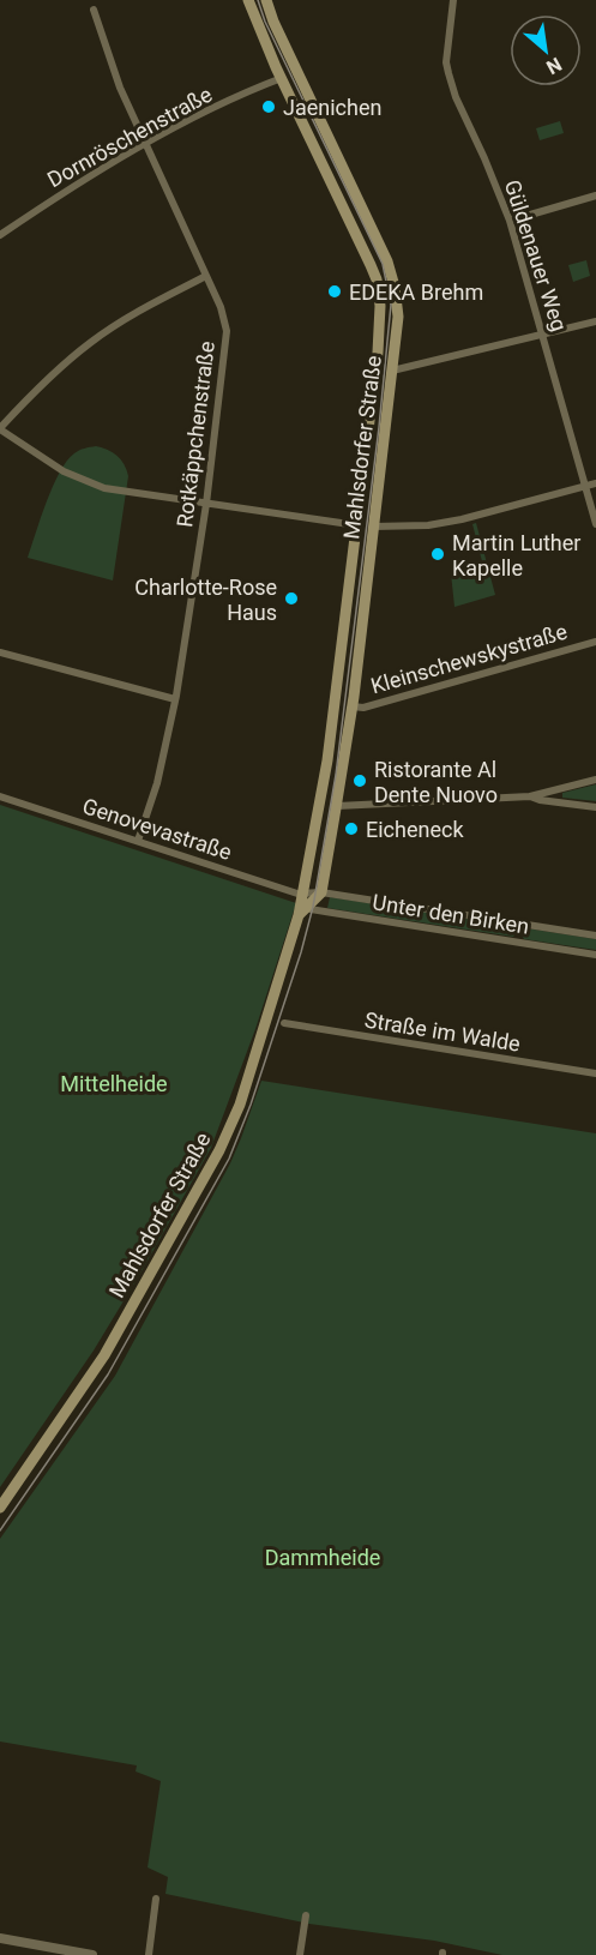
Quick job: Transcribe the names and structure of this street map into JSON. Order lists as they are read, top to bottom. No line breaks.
{"streets":{"main road":["Mahlsdorfer Straße"],"street":["Dornröschenstraße","Güldenauer Weg","Rotkäppchenstraße","Kleinschewskystraße","Genovevastraße","Unter den Birken","Straße im Walde"]},"crossings":[["Dornröschenstraße","Rotkäppchenstraße"],["Dornröschenstraße","Mahlsdorfer Straße"],["Rotkäppchenstraße","Genovevastraße"],["Mahlsdorfer Straße","Kleinschewskystraße"],["Mahlsdorfer Straße","Genovevastraße"],["Mahlsdorfer Straße","Unter den Birken"],["Genovevastraße","Unter den Birken"]],"parks":["Mittelheide","Dammheide"],"places":["Jaenichen","EDEKA Brehm","Martin Luther Kapelle","Charlotte-Rose Haus","Ristorante Al Dente Nuovo","Eicheneck"],"north":"bottom right"}
